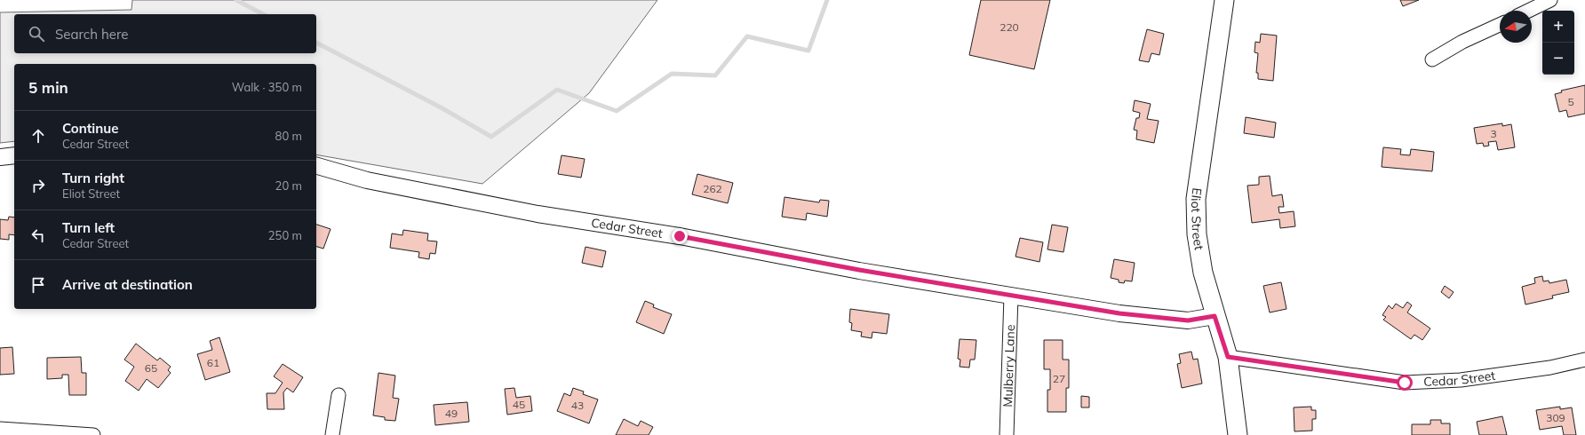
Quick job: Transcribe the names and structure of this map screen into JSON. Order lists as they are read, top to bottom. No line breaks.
{"streets":{"main road":["Eliot Street"],"street":["Cedar Street","Mulberry Lane"]},"crossings":[["Eliot Street","Cedar Street"],["Cedar Street","Mulberry Lane"]],"house_numbers":["220","5","3","262","61","65","27","45","43","49","309"],"north":"left","page":{"map_buttons":["+","−"],"search":"Search here","heading":["5 min","Walk · 350 m"],"list":[["Continue","Cedar Street","80 m"],["Turn right","Eliot Street","20 m"],["Turn left","Cedar Street","250 m"],"Arrive at destination"]}}
